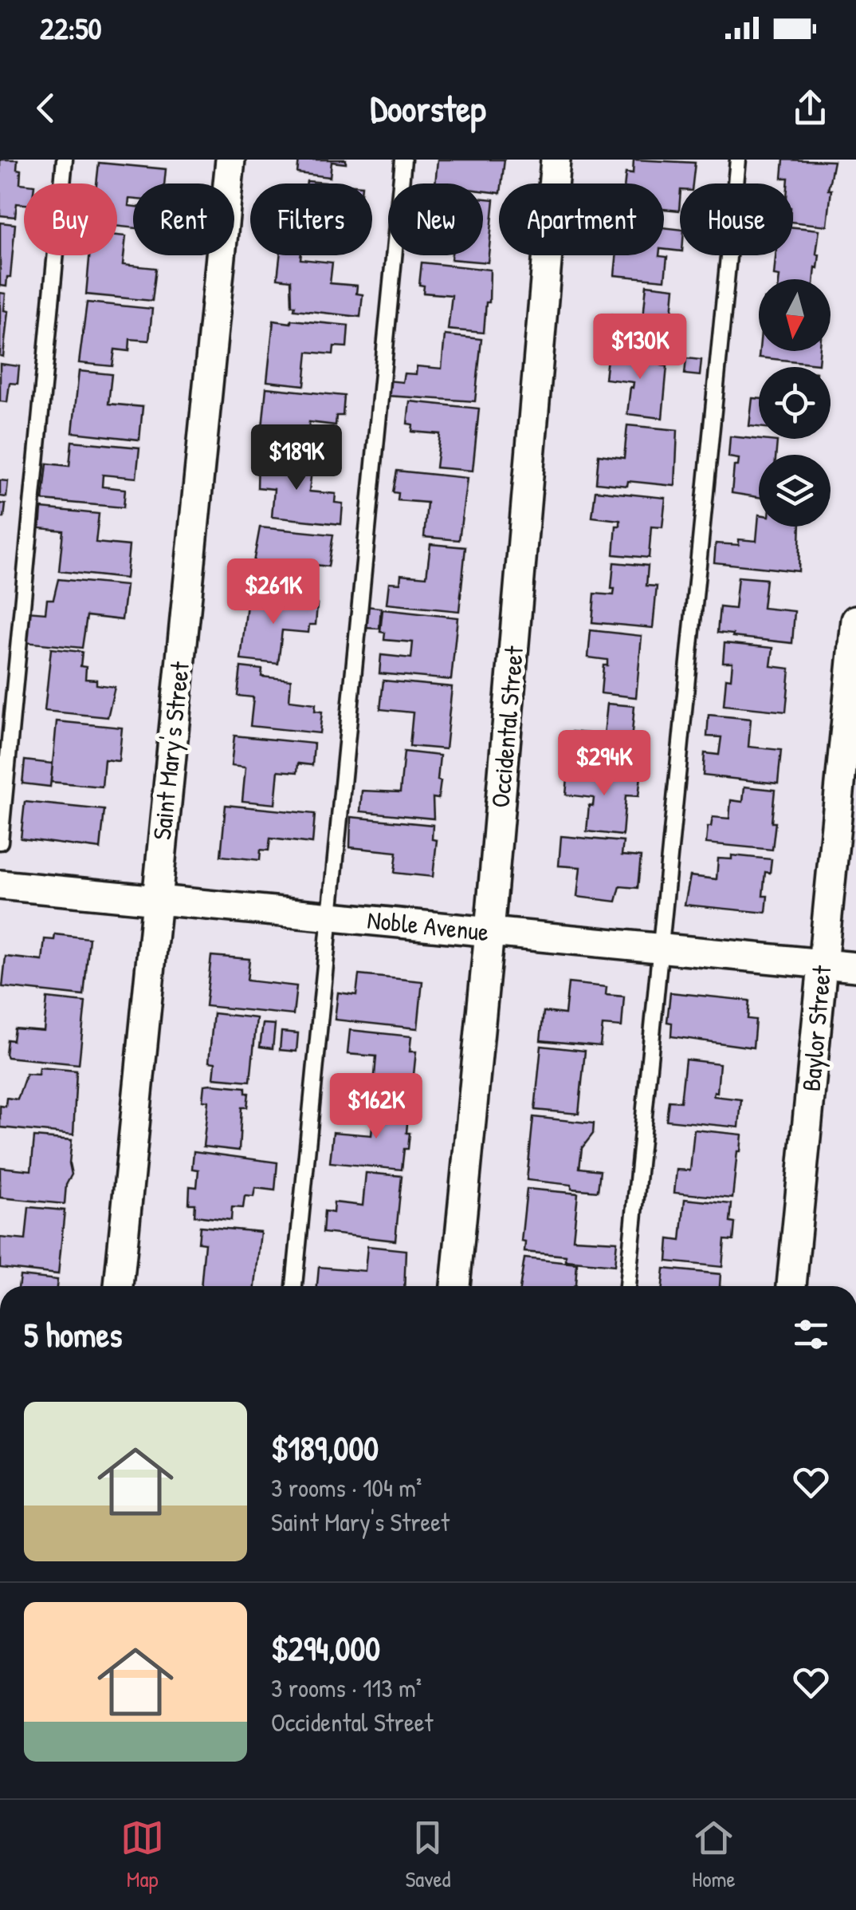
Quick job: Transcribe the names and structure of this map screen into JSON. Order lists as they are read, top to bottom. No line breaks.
{"streets":{"street":["Occidental Street","Saint Mary's Street","Noble Avenue","Baylor Street"]},"crossings":[["Occidental Street","Noble Avenue"],["Saint Mary's Street","Noble Avenue"],["Noble Avenue","Baylor Street"]],"north":"bottom","page":{"status":"22:50","header":"Doorstep","chip":["Buy","Rent","Filters","New","Apartment","House"],"price":["$130K","$189K","$261K","$294K","$162K"],"heading":"5 homes","list":[{"name":"$189,000","note":"3 rooms · 104 m² · Saint Mary's Street"},{"name":"$294,000","note":"3 rooms · 113 m² · Occidental Street"}],"tabs":["Map","Saved","Home"]}}
